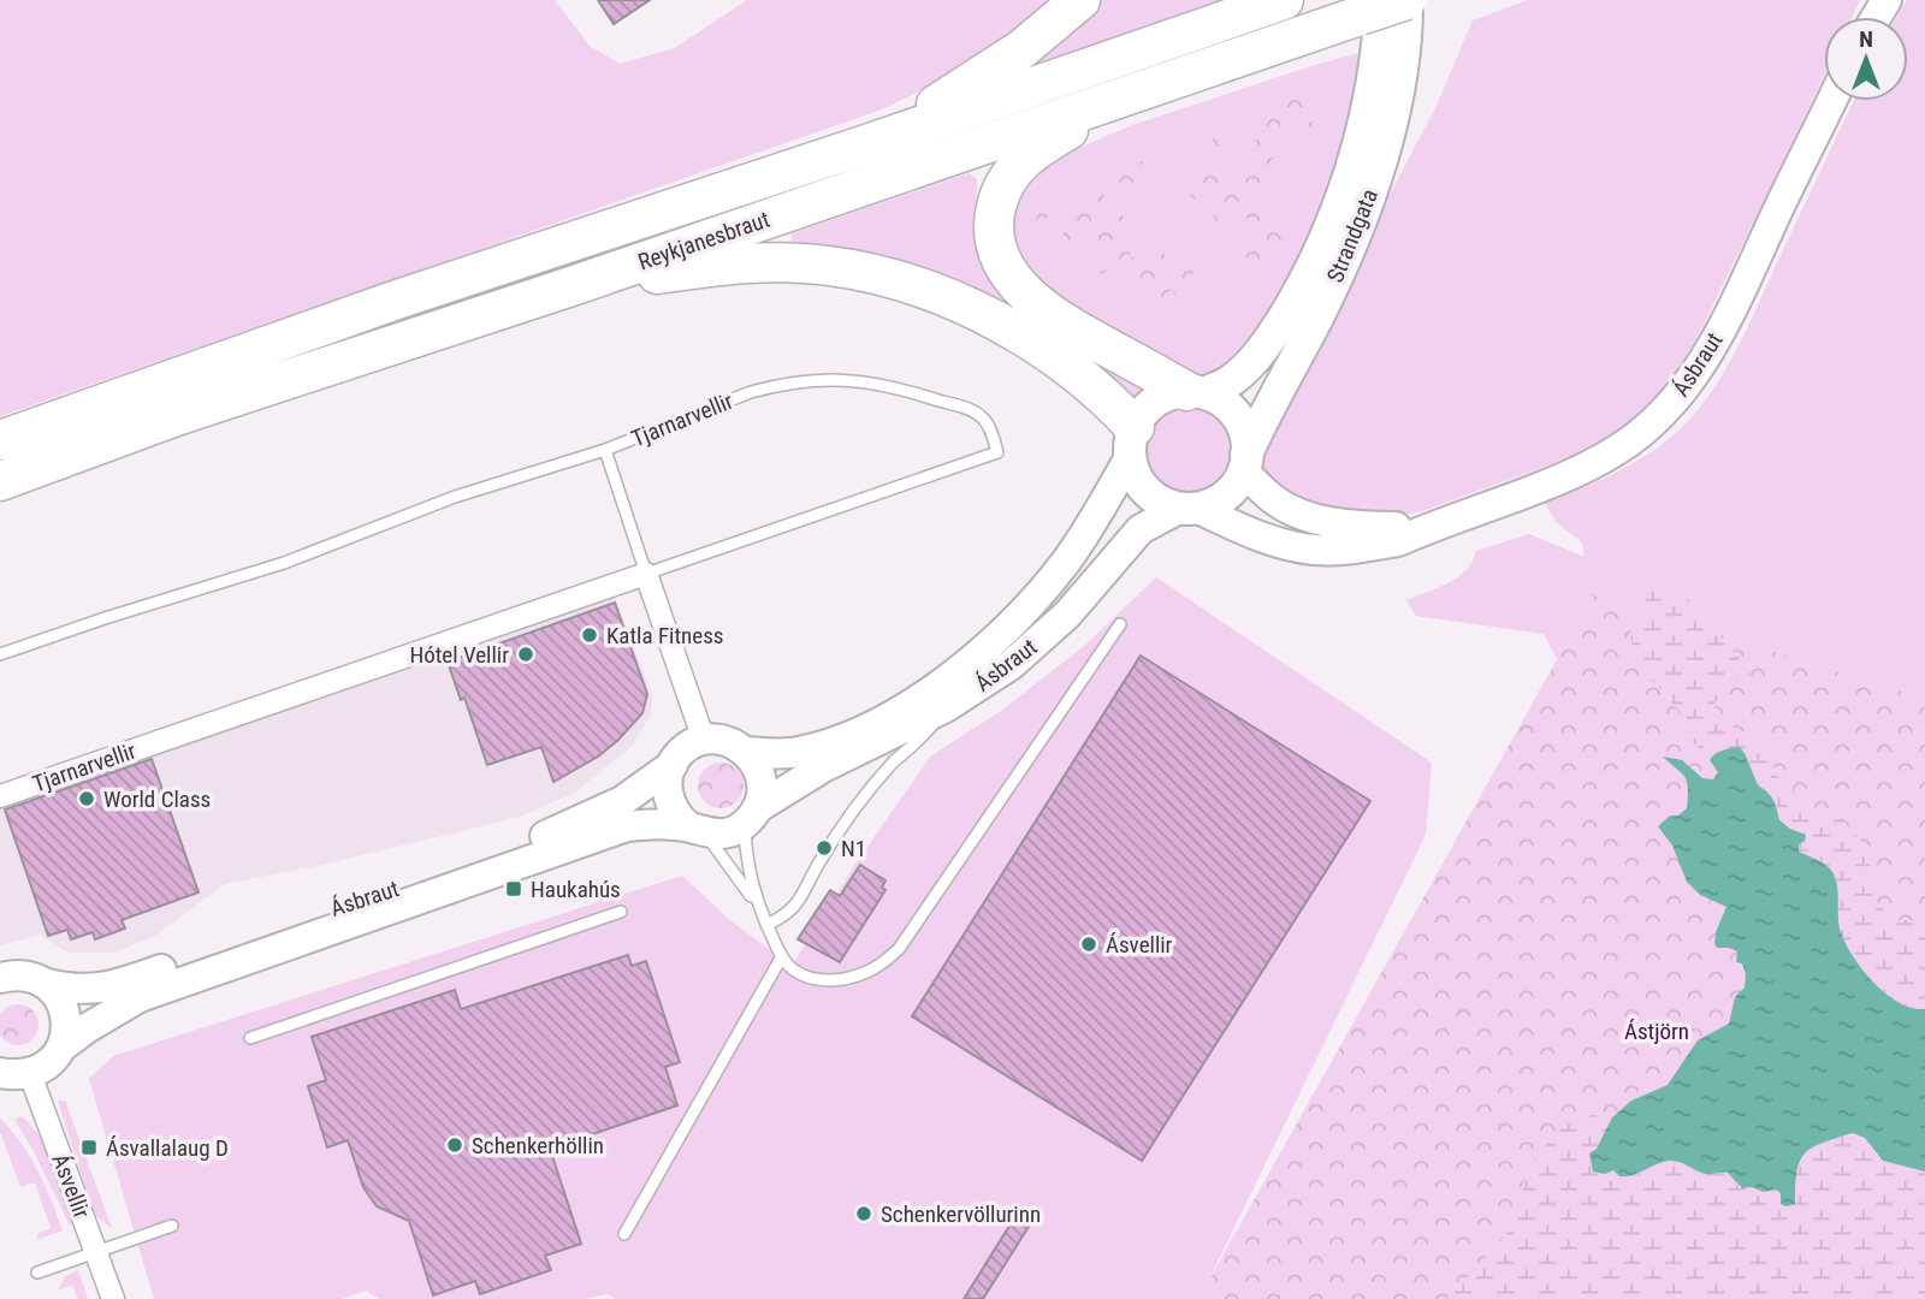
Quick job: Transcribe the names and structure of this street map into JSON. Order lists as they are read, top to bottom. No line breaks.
{"streets":{"highway":["Reykjanesbraut"],"main road":["Strandgata"],"street":["Ásbraut","Tjarnarvellir","Ásvellir"]},"crossings":[["Strandgata","Reykjanesbraut"],["Strandgata","Ásbraut"],["Ásbraut","Ásvellir"]],"parks":["Ástjörn"],"places":{"other":["Katla Fitness","Hótel Vellir","World Class","N1","Ásvellir","Schenkerhöllin","Schenkervöllurinn"],"transit":["Haukahús","Ásvallalaug D"]},"north":"top"}
